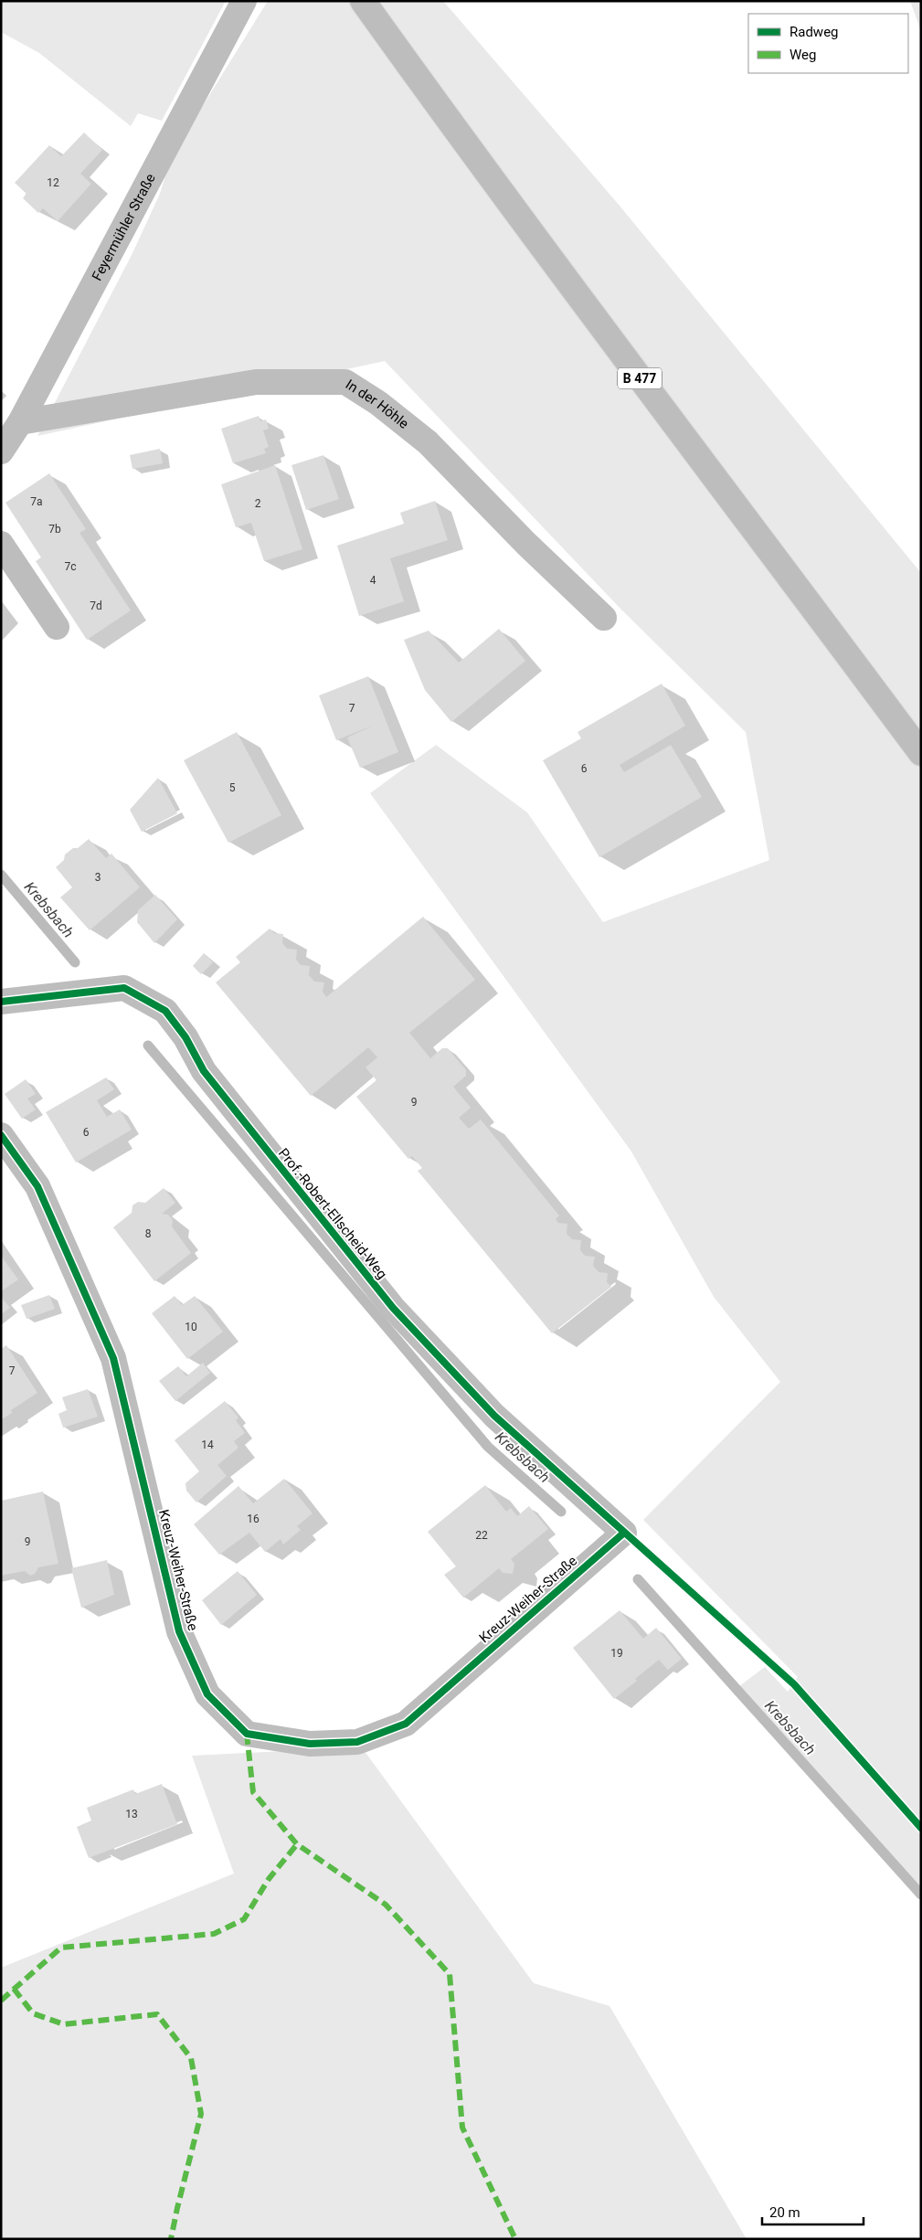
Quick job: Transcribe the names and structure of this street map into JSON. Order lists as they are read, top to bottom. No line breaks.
{"streets":{"street":["Feyermühler Straße","B 477","In der Höhle","Prof.-Robert-Ellscheid-Weg","Kreuz-Weiher-Straße"]},"crossings":[["Feyermühler Straße","In der Höhle"],["Prof.-Robert-Ellscheid-Weg","Kreuz-Weiher-Straße"]],"water":["Krebsbach"],"house_numbers":["12","7a","2","7b","7c","4","7d","7","6","5","3","9","6","8","10","7","14","16","22","9","19","13"],"legend":["Radweg","Weg"],"scale_bar":"20 m"}
